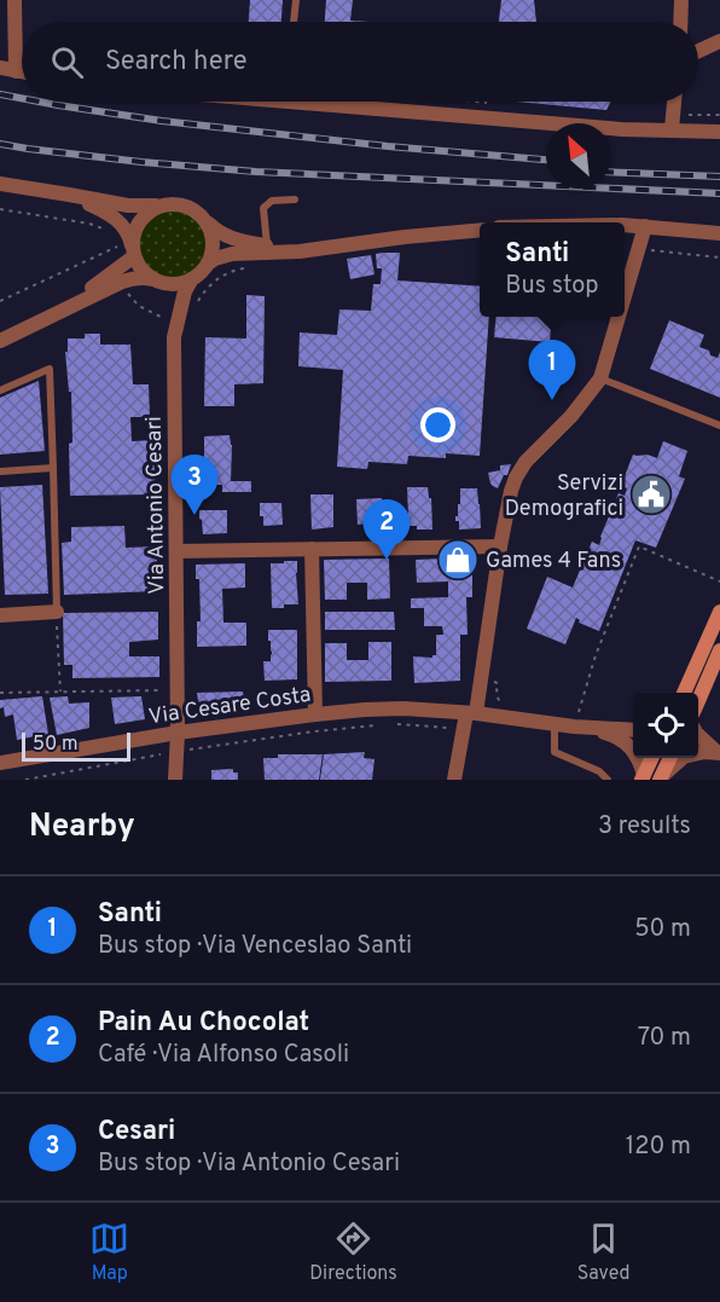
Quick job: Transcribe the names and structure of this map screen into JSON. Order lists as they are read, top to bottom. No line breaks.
{"streets":{"street":["Via Antonio Cesari","Via Cesare Costa"]},"crossings":[["Via Antonio Cesari","Via Cesare Costa"]],"places":{"public building":["Servizi Demografici"],"shop":["Games 4 Fans"]},"scale_bar":"50 m","north":"top left","page":{"search":"Search here","popup":["Santi","Bus stop"],"pins":["1","3","2"],"scale":"50 m","heading":["Nearby","3 results"],"list":[{"mark":"1","name":"Santi","note":"Bus stop · Via Venceslao Santi","value":"50 m"},{"mark":"2","name":"Pain Au Chocolat","note":"Café · Via Alfonso Casoli","value":"70 m"},{"mark":"3","name":"Cesari","note":"Bus stop · Via Antonio Cesari","value":"120 m"}],"nav":["Map","Directions","Saved"]}}
